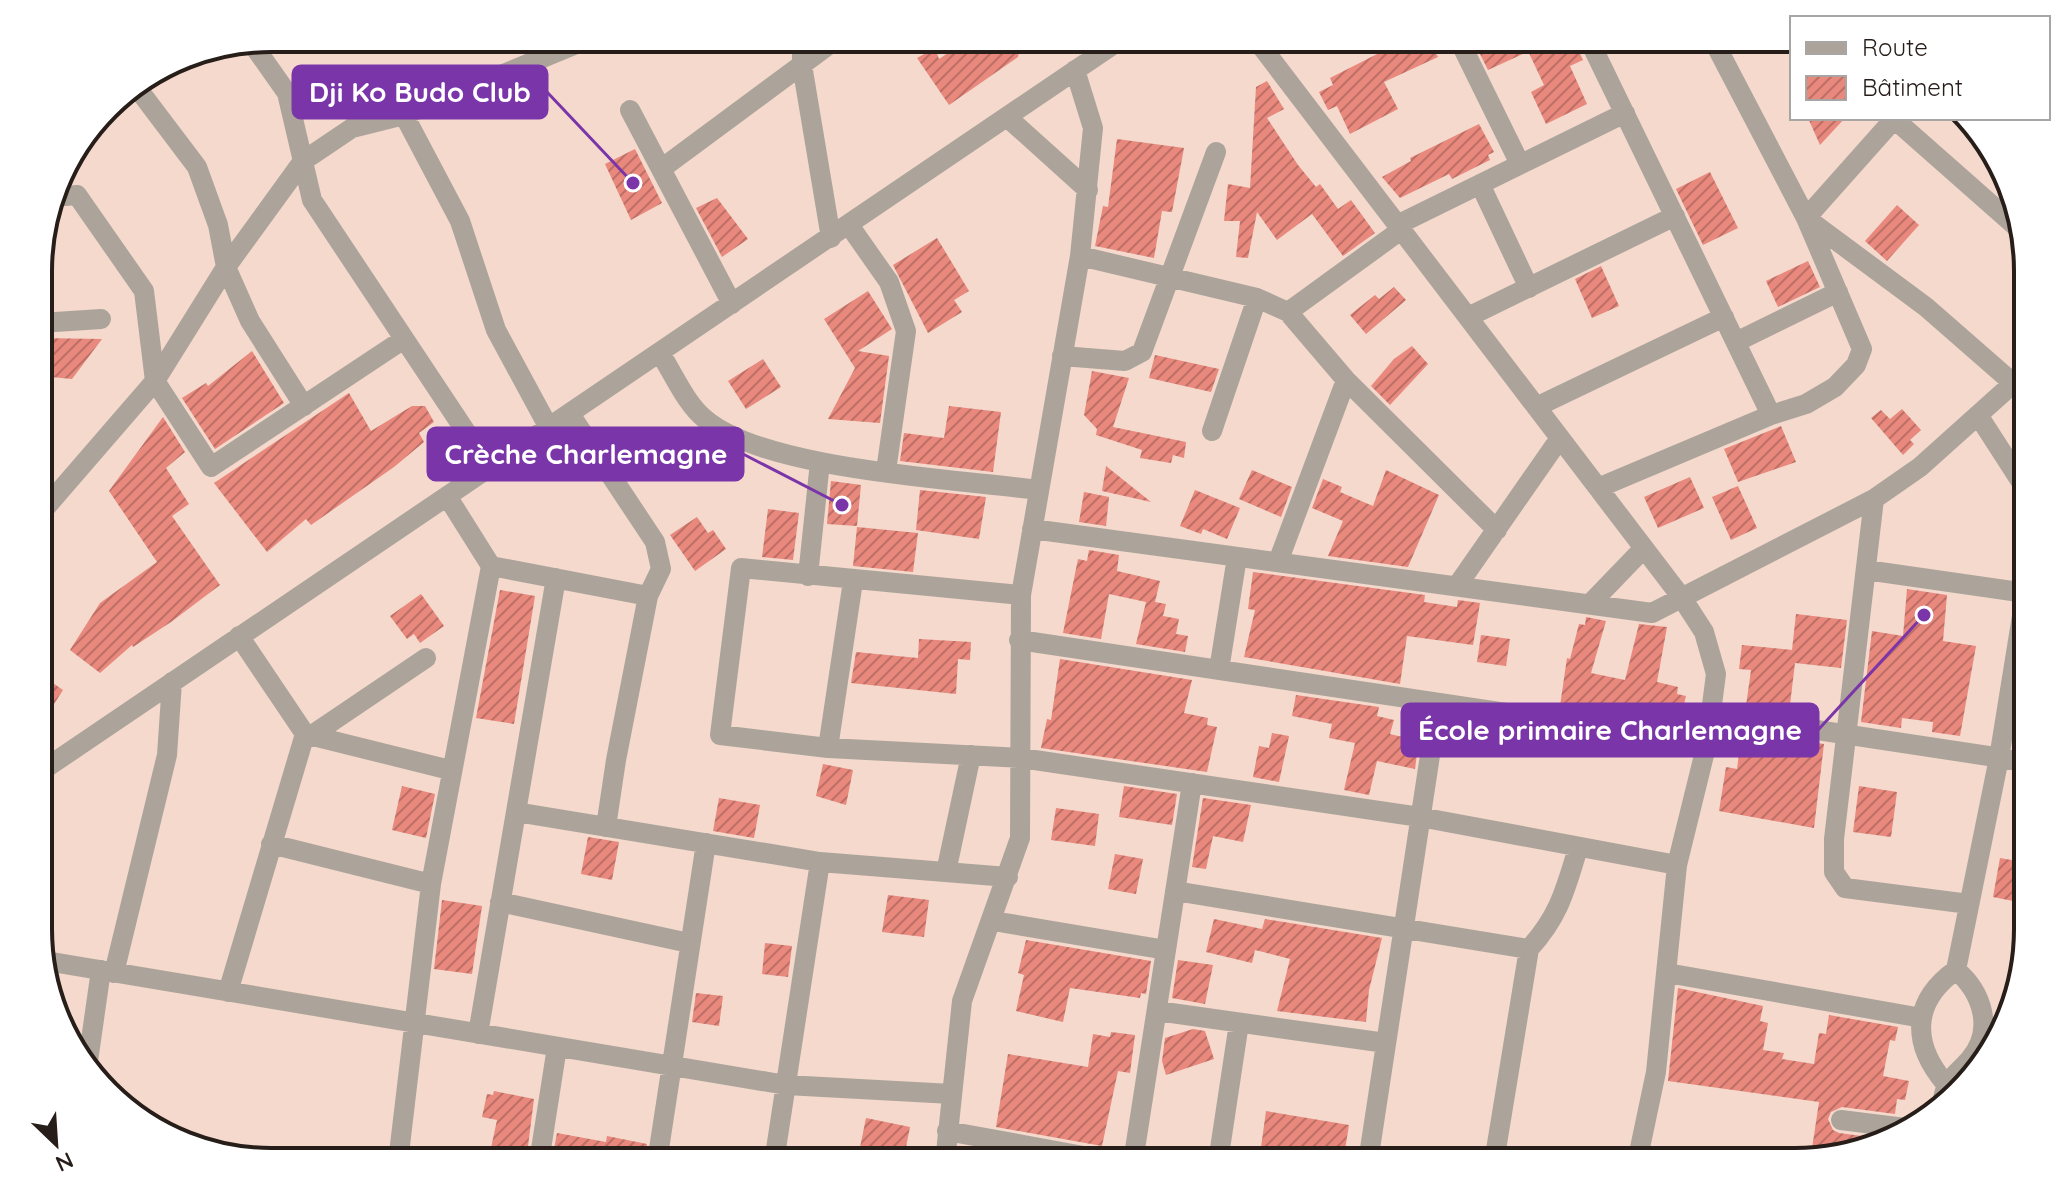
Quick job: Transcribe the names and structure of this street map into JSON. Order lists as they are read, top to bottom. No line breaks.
{"places":["Dji Ko Budo Club","Crèche Charlemagne","École primaire Charlemagne"],"legend":["Route","Bâtiment"],"north":"bottom right"}
